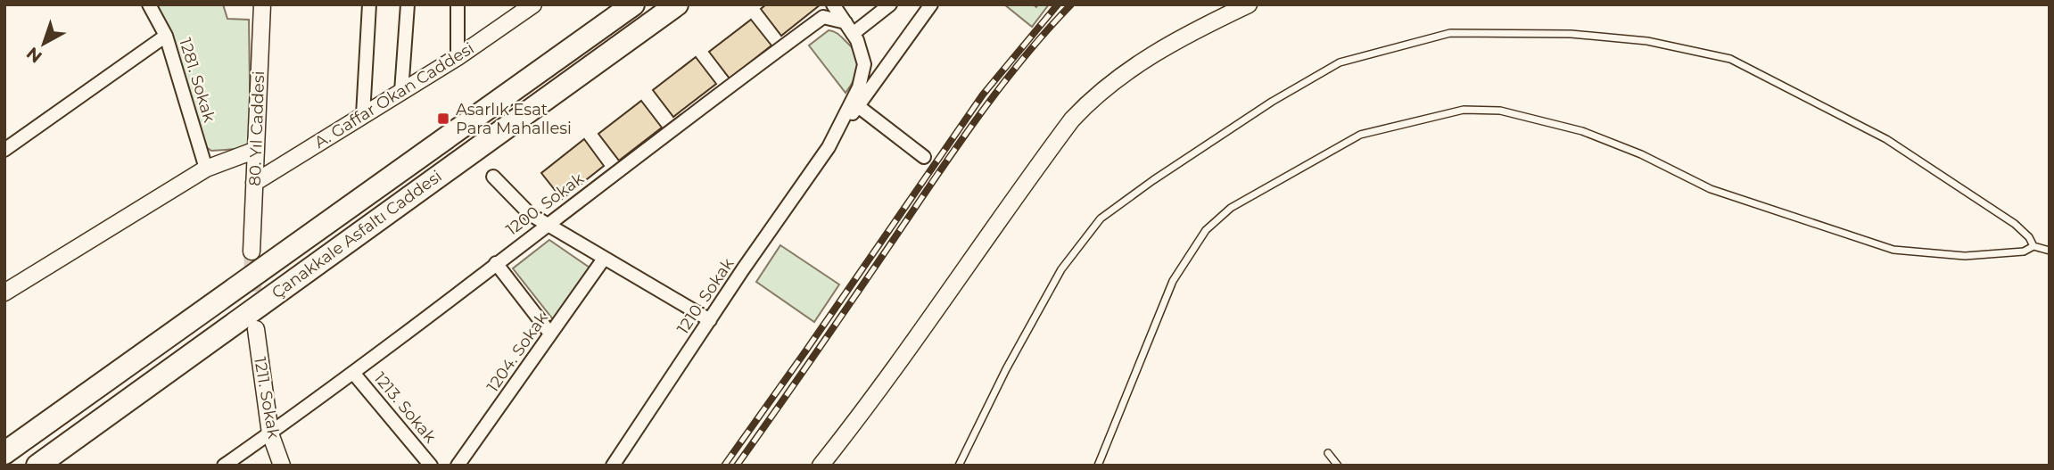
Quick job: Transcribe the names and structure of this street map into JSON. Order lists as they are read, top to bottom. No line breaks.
{"streets":{"highway":["Çanakkale Asfaltı Caddesi"],"street":["1281. Sokak","A. Gaffar Okan Caddesi","80. Yıl Caddesi","1200. Sokak","1210. Sokak","1204. Sokak","1211. Sokak","1213. Sokak"]},"crossings":[["A. Gaffar Okan Caddesi","80. Yıl Caddesi"],["1200. Sokak","1210. Sokak"],["1200. Sokak","1211. Sokak"],["1200. Sokak","1213. Sokak"]],"places":{"transit":["Asarlık Esat Para Mahallesi"]},"north":"bottom left"}
